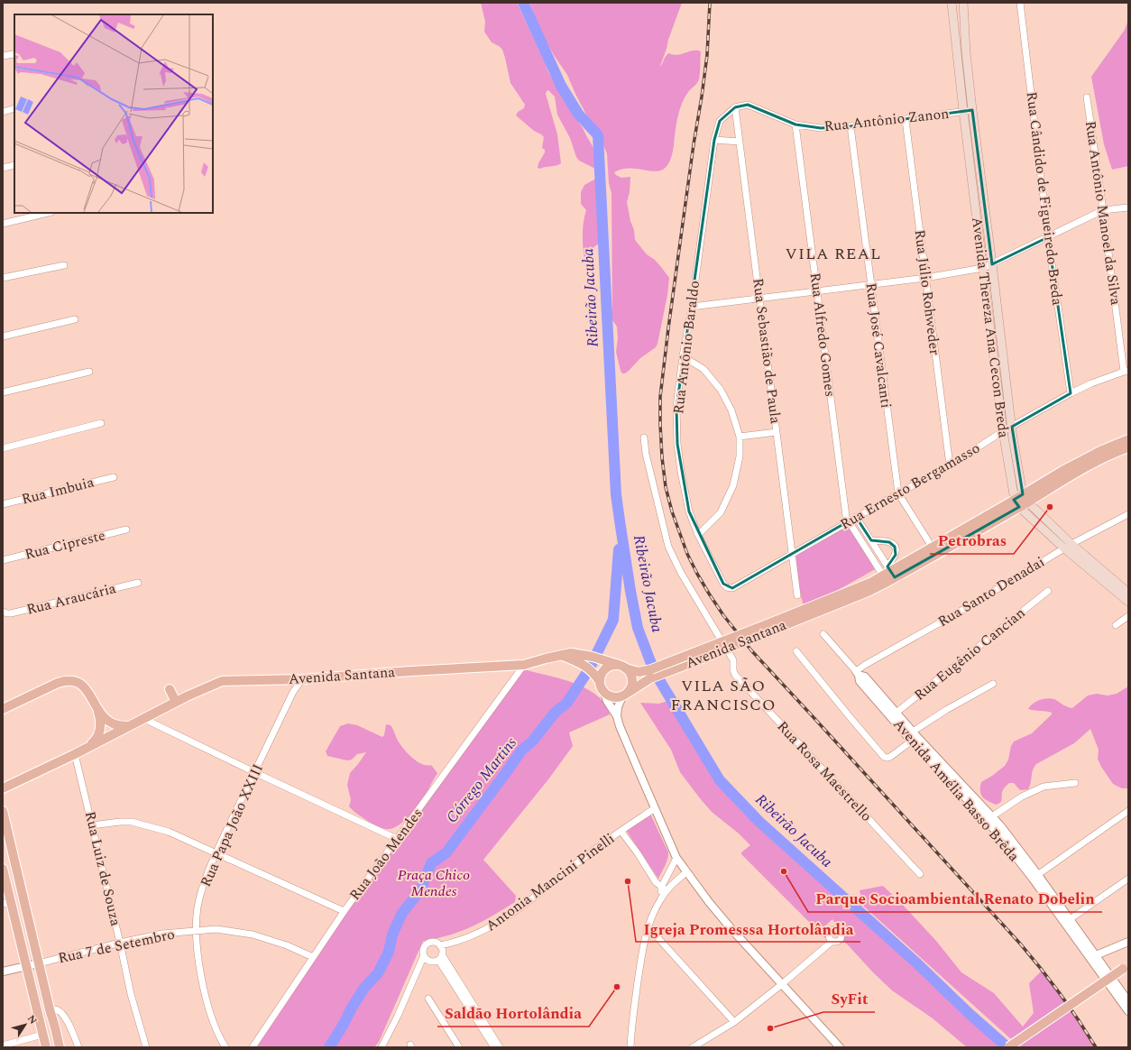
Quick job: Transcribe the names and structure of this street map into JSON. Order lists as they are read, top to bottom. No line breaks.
{"streets":{"main road":["Avenida Thereza Ana Cecon Breda","Avenida Santana"],"street":["Rua Antônio Zanon","Rua Cândido de Figueiredo Breda","Rua Antônio Manoel da Silva","Rua Júlio Rohweder","Rua Alfredo Gomes","Rua José Cavalcanti","Rua Antônio Baraldo","Rua Sebastião de Paula","Rua Ernesto Bergamasso","Rua Imbuia","Rua Cipreste","Rua Santo Denadai","Rua Araucária","Rua Eugênio Cancian","Rua Rosa Maestrello","Avenida Amélia Basso Brêda","Rua Papa João XXIII","Rua João Mendes","Rua Luiz de Souza","Antonia Mancini Pinelli","Rua 7 de Setembro"]},"crossings":[["Rua Antônio Zanon","Rua Júlio Rohweder"],["Rua Antônio Zanon","Avenida Thereza Ana Cecon Breda"],["Rua Antônio Zanon","Rua Alfredo Gomes"],["Rua Antônio Zanon","Rua José Cavalcanti"],["Rua Antônio Zanon","Rua Antônio Baraldo"],["Rua Antônio Zanon","Rua Sebastião de Paula"],["Rua Cândido de Figueiredo Breda","Rua Ernesto Bergamasso"],["Rua Antônio Manoel da Silva","Rua Ernesto Bergamasso"],["Rua Júlio Rohweder","Rua Ernesto Bergamasso"],["Avenida Thereza Ana Cecon Breda","Rua Ernesto Bergamasso"],["Avenida Thereza Ana Cecon Breda","Avenida Santana"],["Rua Alfredo Gomes","Rua Ernesto Bergamasso"],["Rua José Cavalcanti","Rua Ernesto Bergamasso"],["Rua José Cavalcanti","Avenida Santana"],["Rua Antônio Baraldo","Rua Sebastião de Paula"],["Rua Antônio Baraldo","Rua Ernesto Bergamasso"],["Rua Sebastião de Paula","Rua Ernesto Bergamasso"],["Rua Santo Denadai","Avenida Amélia Basso Brêda"],["Avenida Santana","Rua Papa João XXIII"],["Avenida Santana","Rua João Mendes"],["Avenida Santana","Rua Luiz de Souza"],["Rua Eugênio Cancian","Avenida Amélia Basso Brêda"],["Rua Papa João XXIII","Rua 7 de Setembro"],["Rua João Mendes","Rua 7 de Setembro"],["Rua Luiz de Souza","Rua 7 de Setembro"]],"districts":["VILA REAL","VILA SÃO FRANCISCO"],"water":["Ribeirão Jacuba","Córrego Martins"],"parks":["Praça Chico Mendes"],"places":["Petrobras","Parque Socioambiental Renato Dobelin","Igreja Promesssa Hortolândia","Saldão Hortolândia","SyFit"],"north":"top right"}
